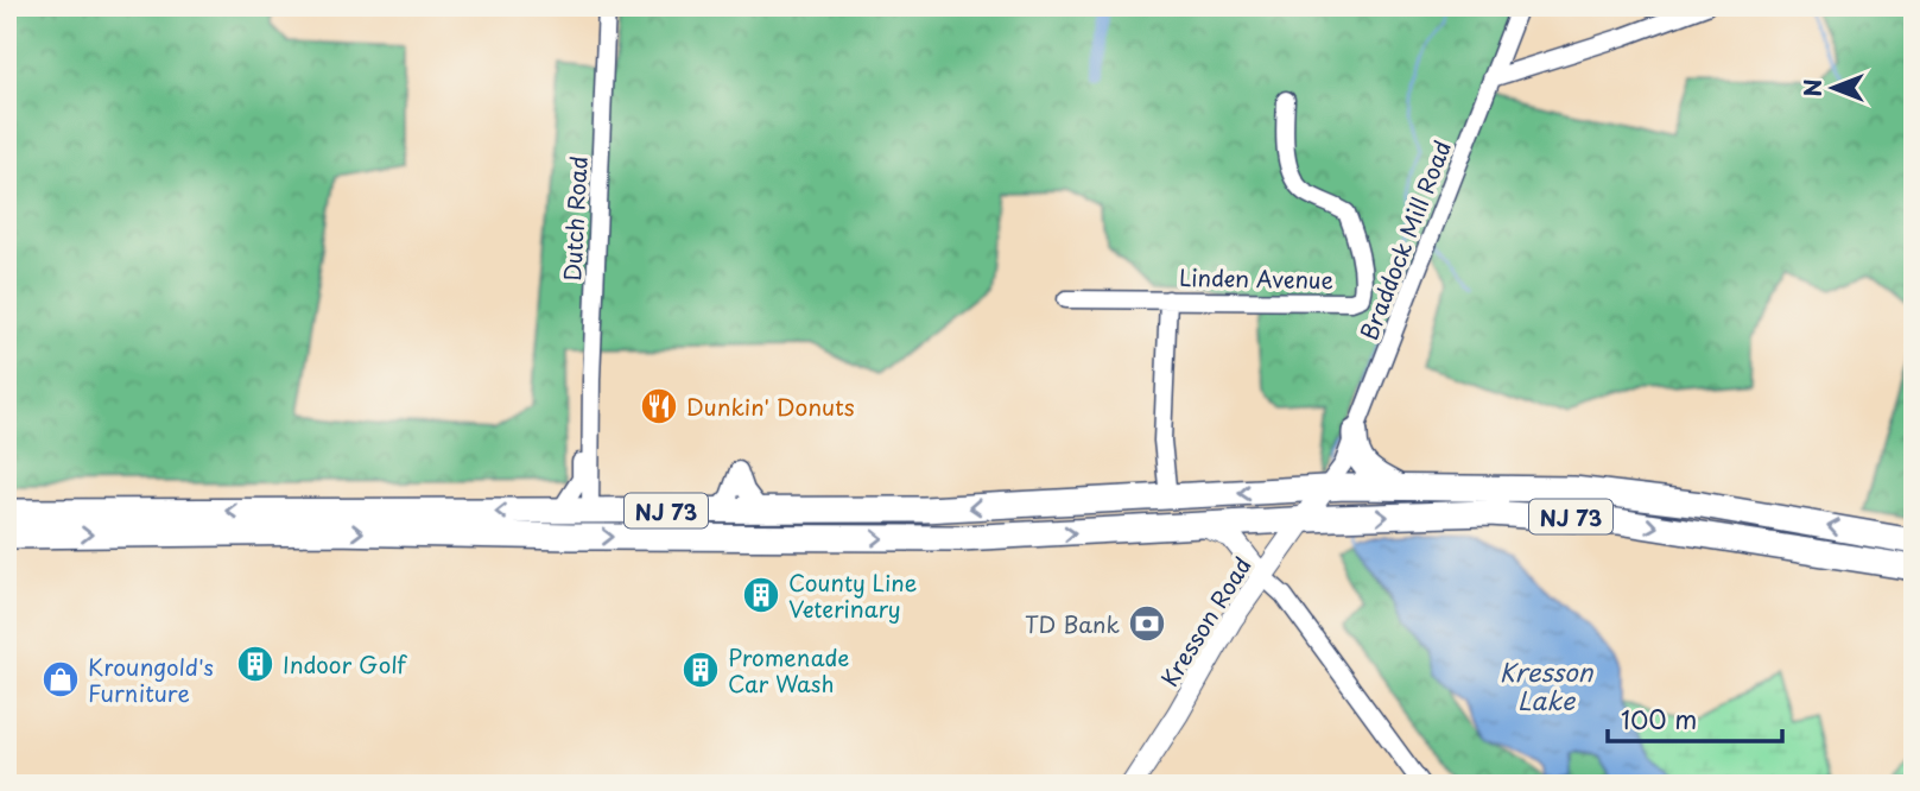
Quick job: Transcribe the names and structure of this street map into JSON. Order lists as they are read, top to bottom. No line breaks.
{"streets":{"highway":["NJ 73"],"main road":["Kresson Road"],"street":["Dutch Road","Braddock Mill Road","Linden Avenue"]},"crossings":[["Dutch Road","NJ 73"],["Braddock Mill Road","NJ 73"],["Braddock Mill Road","Kresson Road"],["NJ 73","Kresson Road"]],"water":["Kresson Lake"],"places":{"restaurant":["Dunkin' Donuts"],"building":["County Line Veterinary","Indoor Golf","Promenade Car Wash"],"bank":["TD Bank"],"shop":["Kroungold's Furniture"]},"scale_bar":"100 m","north":"left"}
